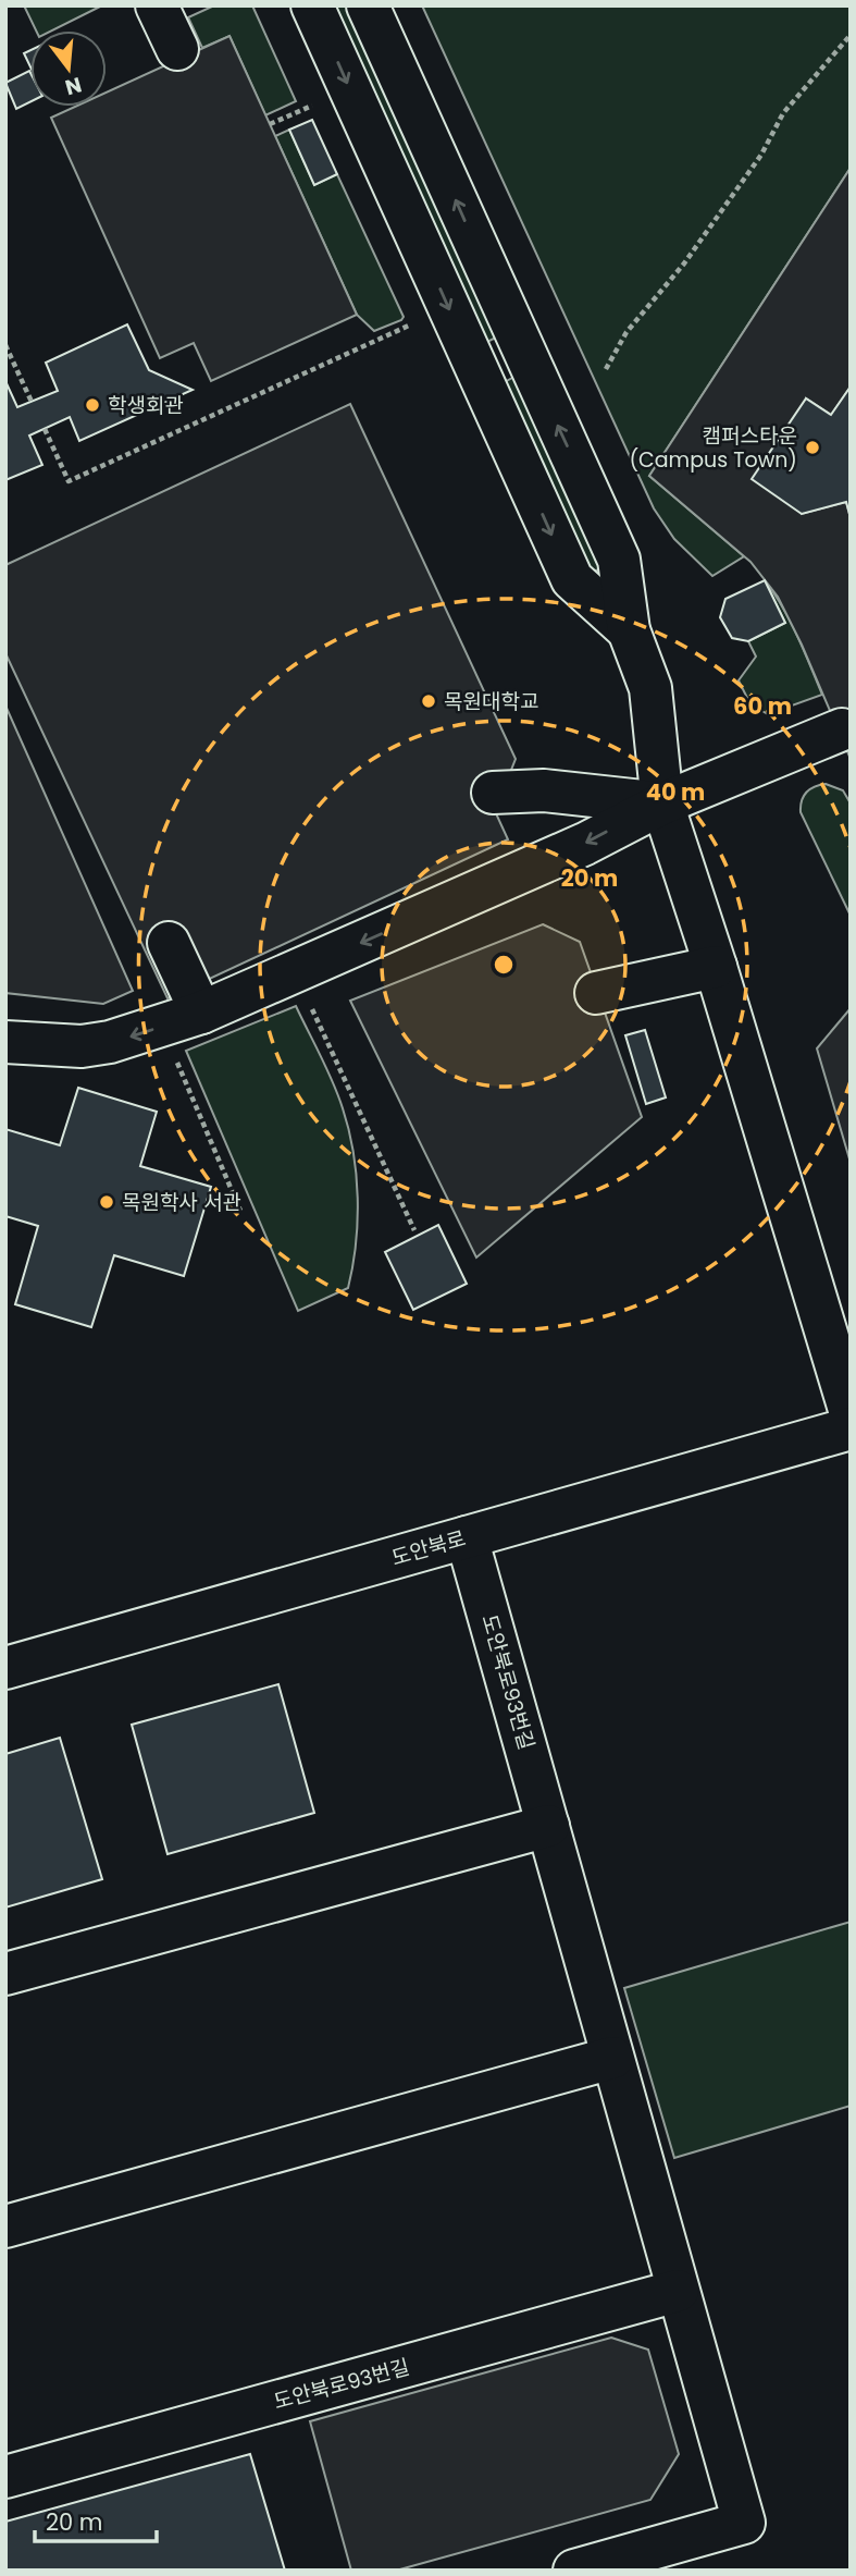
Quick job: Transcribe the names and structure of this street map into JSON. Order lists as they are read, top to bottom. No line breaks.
{"streets":{"street":["도안북로","도안북로93번길"]},"crossings":[["도안북로","도안북로93번길"]],"places":["학생회관","캠퍼스타운 (Campus Town)","목원대학교","목원학사 서관"],"scale_bar":"20 m","north":"bottom","rings":["60 m","40 m","20 m"]}
